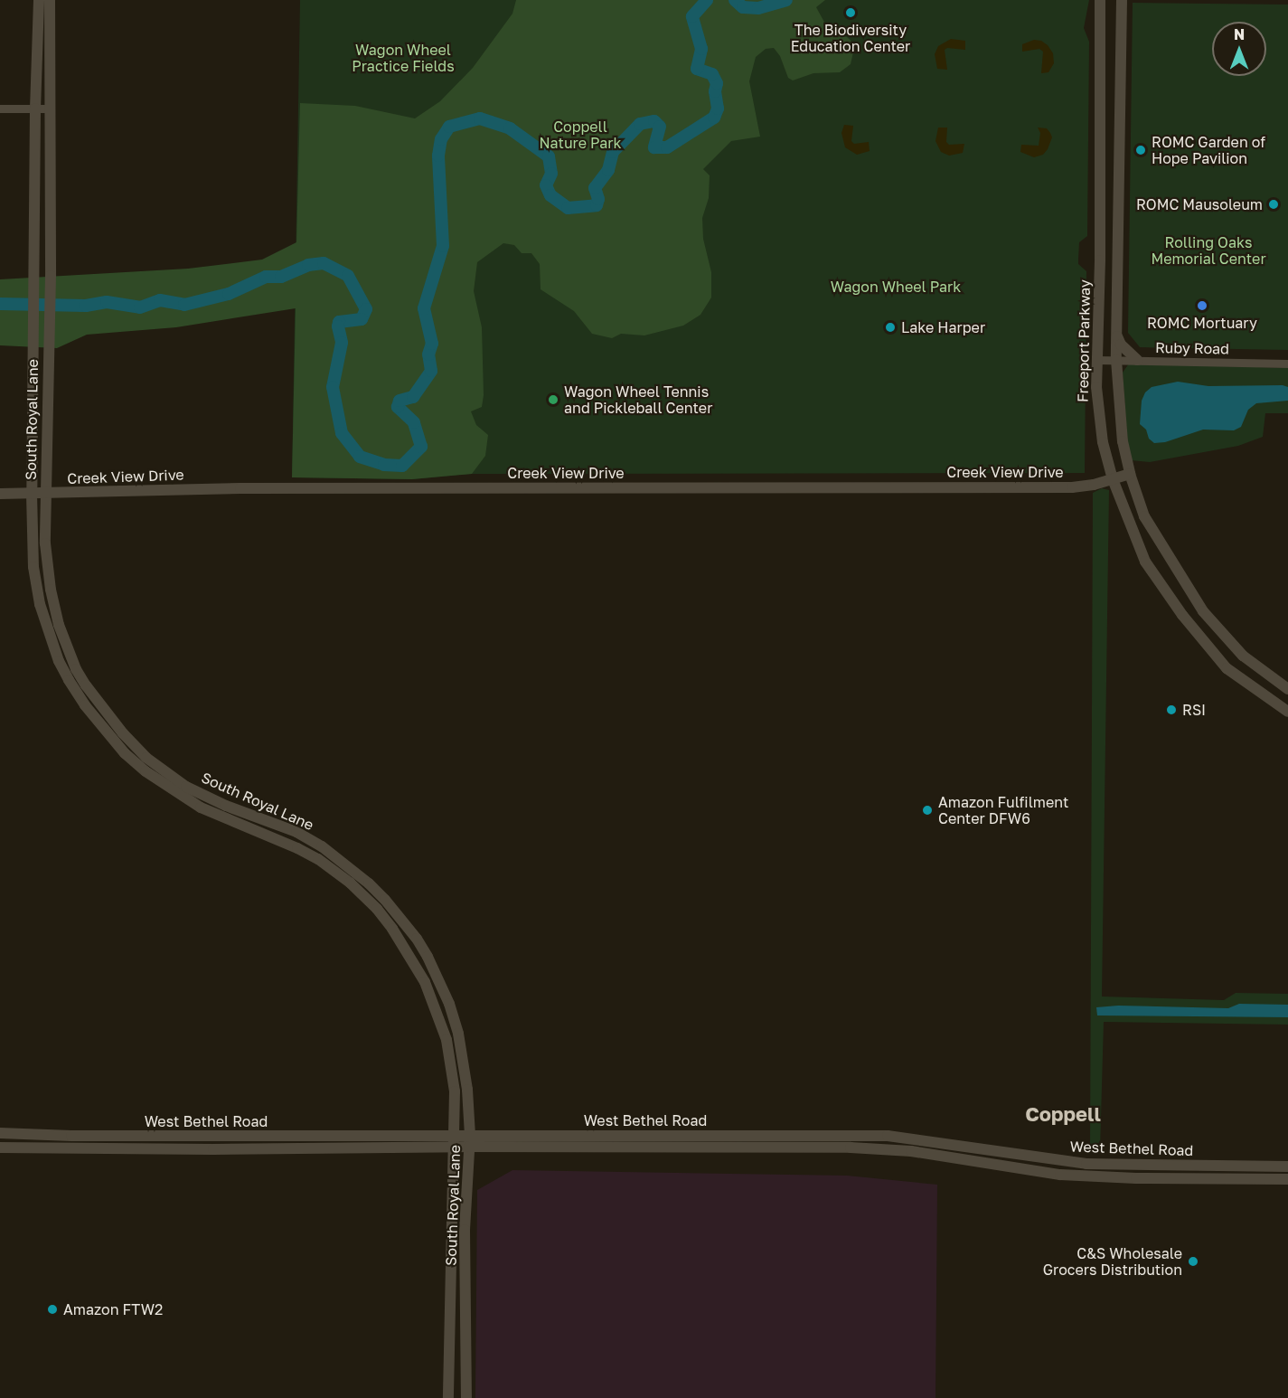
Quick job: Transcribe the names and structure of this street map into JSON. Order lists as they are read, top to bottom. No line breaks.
{"streets":{"main road":["Freeport Parkway","South Royal Lane","Creek View Drive","West Bethel Road"],"street":["Ruby Road"]},"crossings":[["Freeport Parkway","Ruby Road"],["Freeport Parkway","Creek View Drive"],["South Royal Lane","Creek View Drive"],["South Royal Lane","West Bethel Road"]],"districts":["Coppell"],"parks":["Wagon Wheel Practice Fields","Coppell Nature Park","Rolling Oaks Memorial Center","Wagon Wheel Park"],"places":["The Biodiversity Education Center","ROMC Garden of Hope Pavilion","ROMC Mausoleum","ROMC Mortuary","Lake Harper","Wagon Wheel Tennis and Pickleball Center","RSI","Amazon Fulfilment Center DFW6","C&S Wholesale Grocers Distribution","Amazon FTW2"],"north":"top"}
